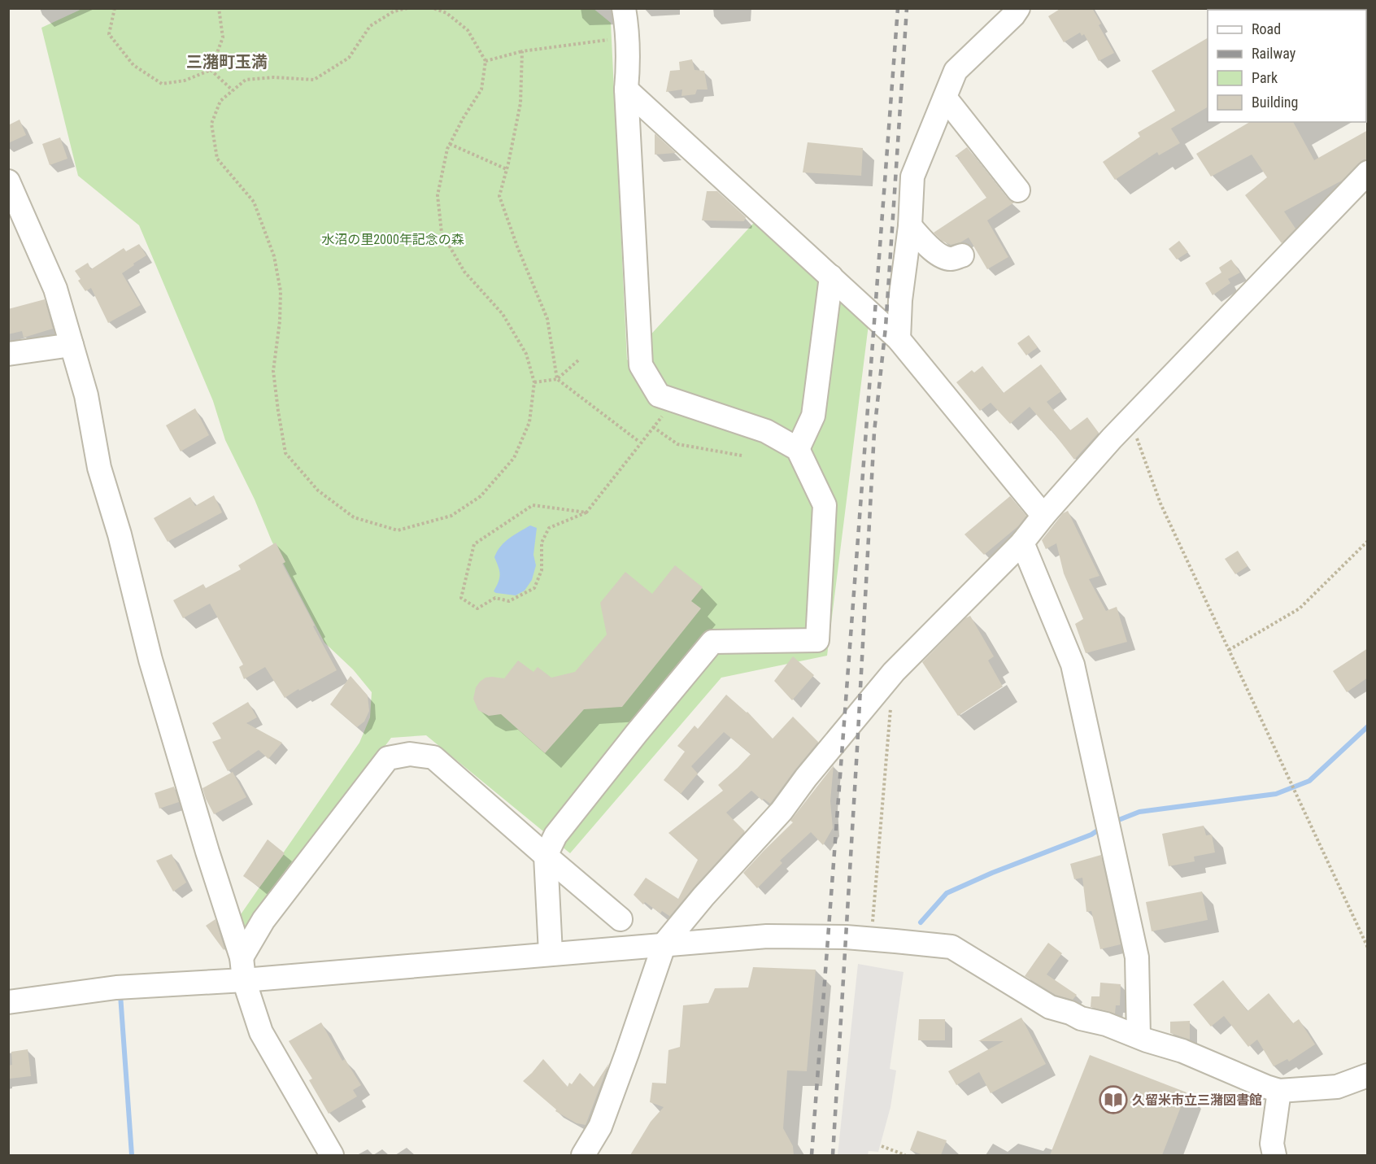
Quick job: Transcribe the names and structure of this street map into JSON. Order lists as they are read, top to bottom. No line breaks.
{"districts":["三潴町玉満"],"parks":["水沼の里2000年記念の森"],"places":{"library":["久留米市立三潴図書館"]},"legend":["Road","Railway","Park","Building"]}
